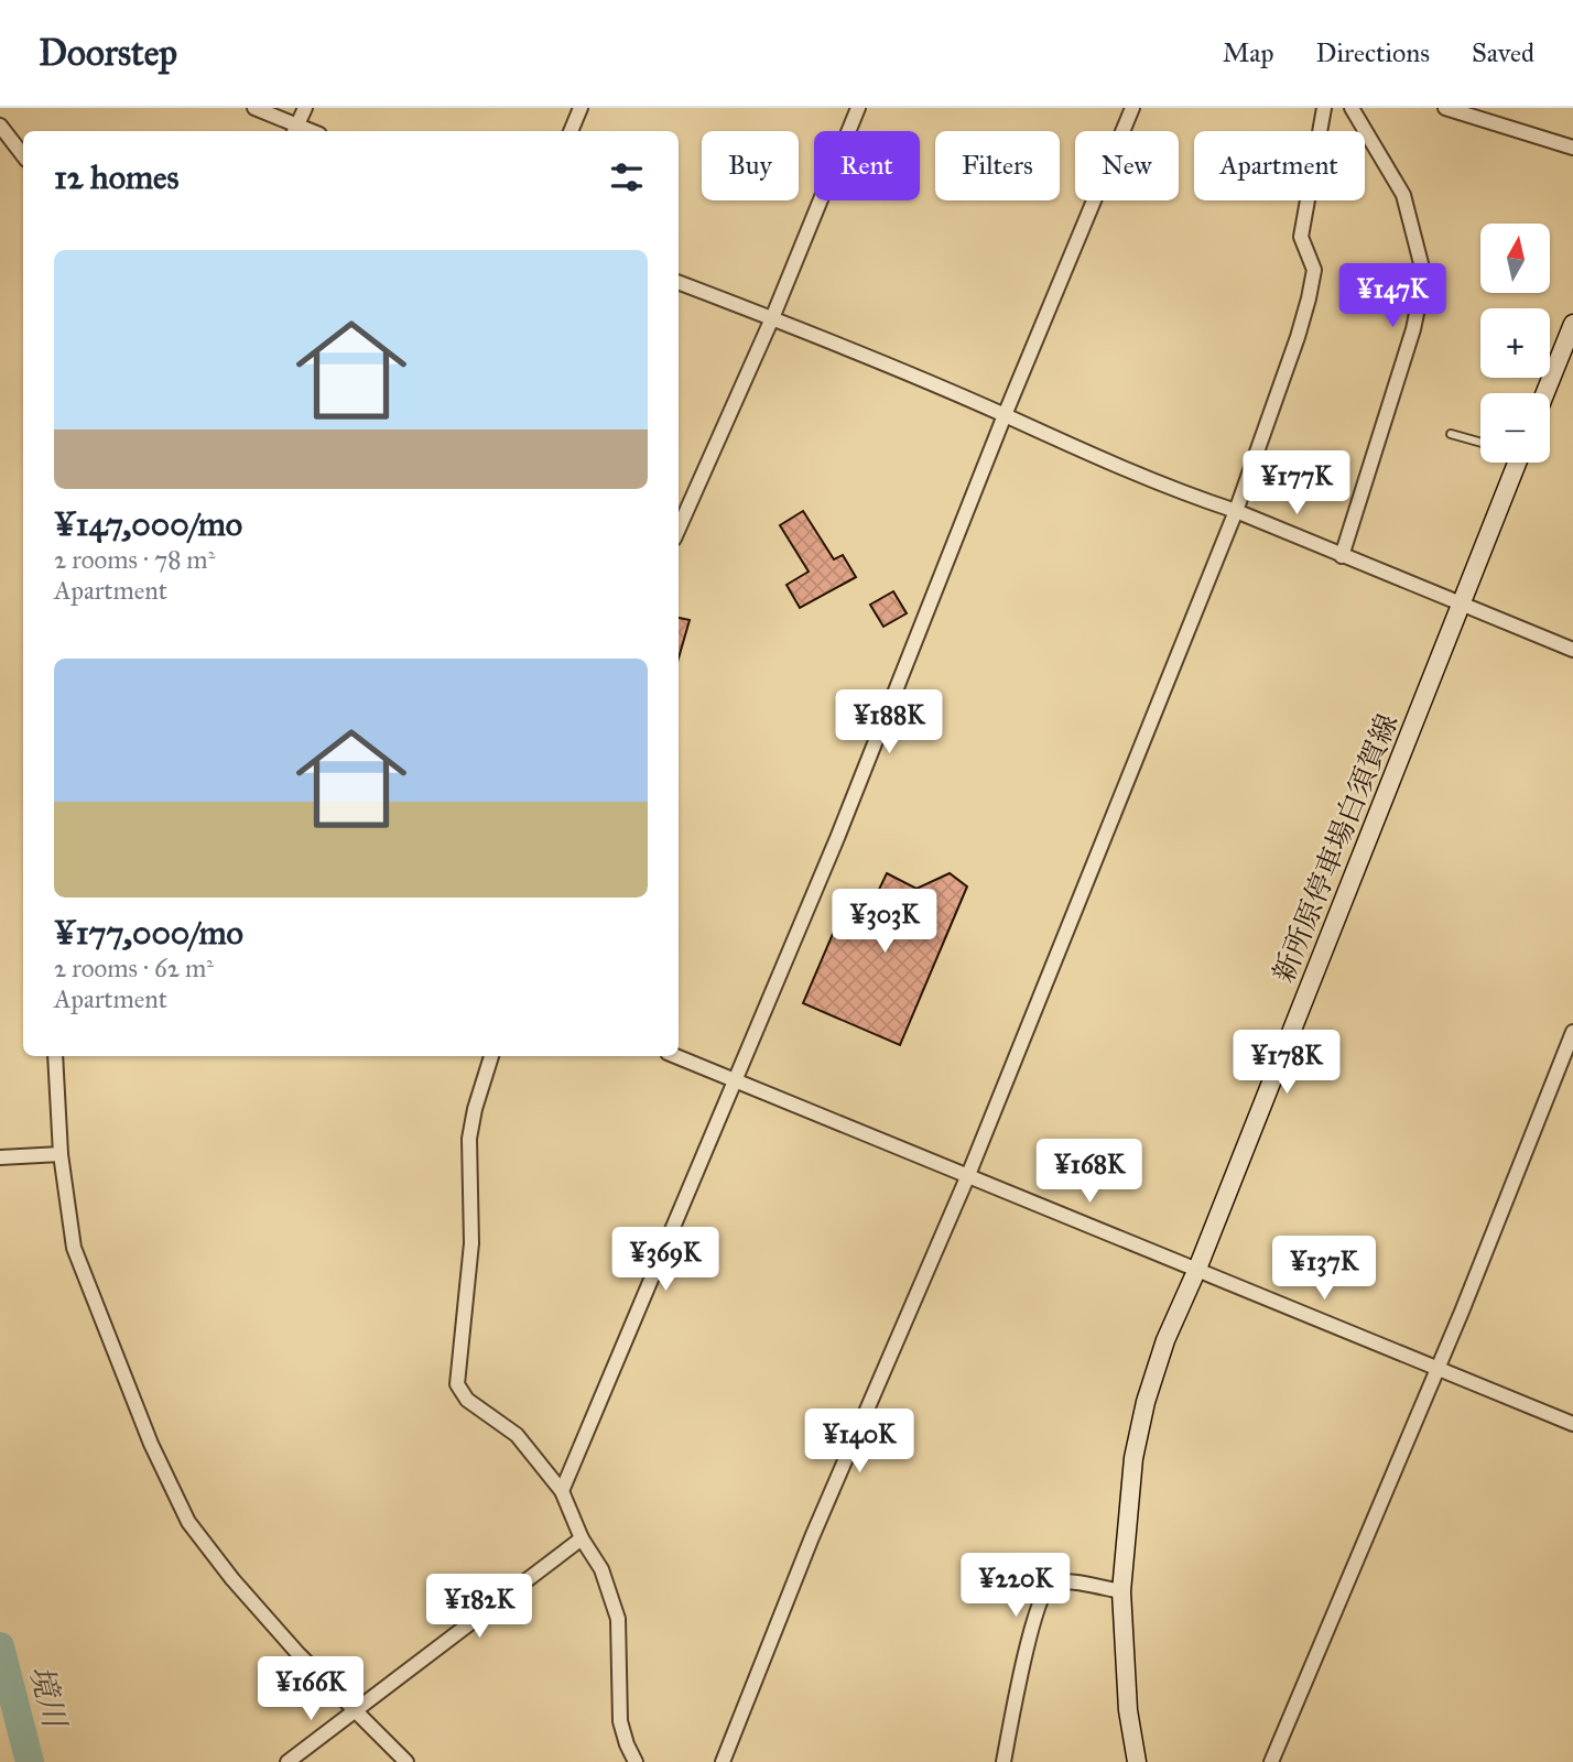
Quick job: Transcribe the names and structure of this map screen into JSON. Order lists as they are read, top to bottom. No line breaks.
{"streets":{"main road":["新所原停車場白須賀線"]},"water":["境川"],"north":"top","page":{"header":"Doorstep","nav":["Map","Directions","Saved"],"chip":["Buy","Rent","Filters","New","Apartment"],"heading":"12 homes","map_buttons":["+","−"],"list":[{"name":"¥147,000/mo","note":"2 rooms · 78 m² · Apartment"},{"name":"¥177,000/mo","note":"2 rooms · 62 m² · Apartment"}],"price":["¥147K","¥177K","¥188K","¥303K","¥178K","¥168K","¥369K","¥137K","¥140K","¥220K","¥182K","¥166K"]}}
